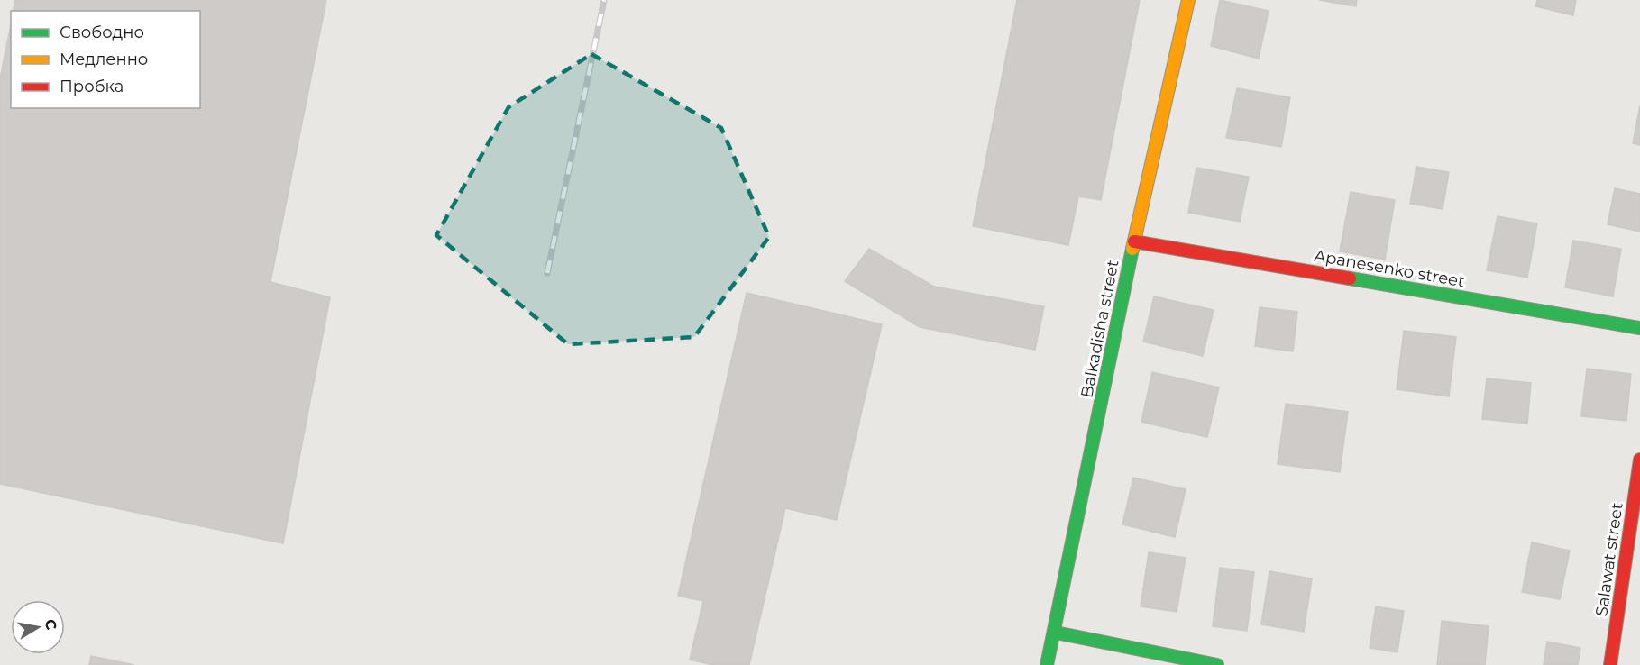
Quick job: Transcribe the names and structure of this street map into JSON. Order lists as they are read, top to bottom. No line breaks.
{"streets":{"street":["Apanesenko street","Balkadisha street","Salawat street"]},"crossings":[["Apanesenko street","Balkadisha street"]],"legend":["Свободно","Медленно","Пробка"],"north":"right"}
